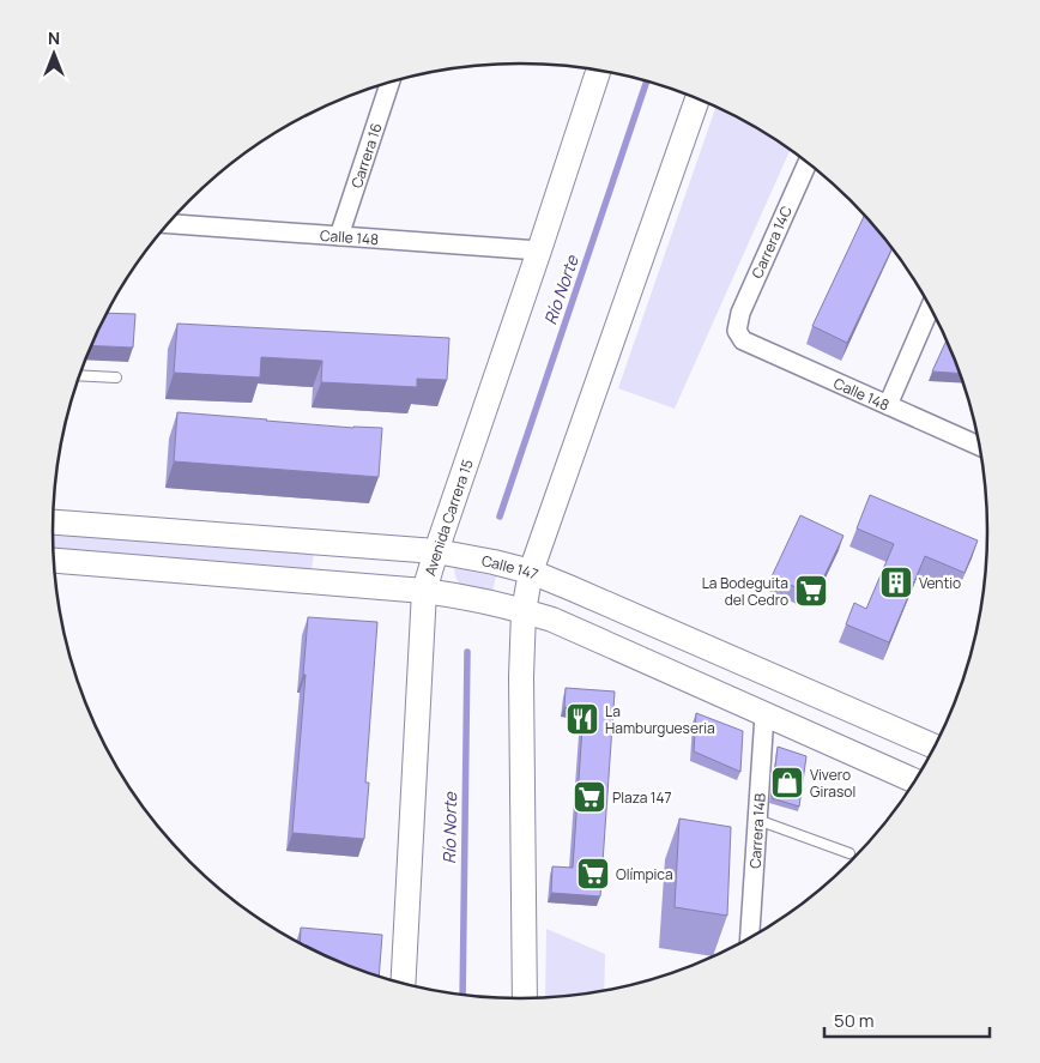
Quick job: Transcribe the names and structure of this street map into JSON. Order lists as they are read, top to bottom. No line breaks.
{"streets":{"main road":["Avenida Carrera 15","Calle 147"],"street":["Carrera 16","Calle 148","Carrera 14C","Carrera 14B"]},"crossings":[["Carrera 16","Calle 148"],["Calle 148","Carrera 14C"],["Calle 148","Avenida Carrera 15"],["Avenida Carrera 15","Calle 147"]],"water":["Río Norte"],"places":{"building":["Ventio"],"supermarket":["La Bodeguita del Cedro","Plaza 147","Olímpica"],"restaurant":["La Hamburgueseria"],"shop":["Vivero Girasol"]},"scale_bar":"50 m","north":"top"}
